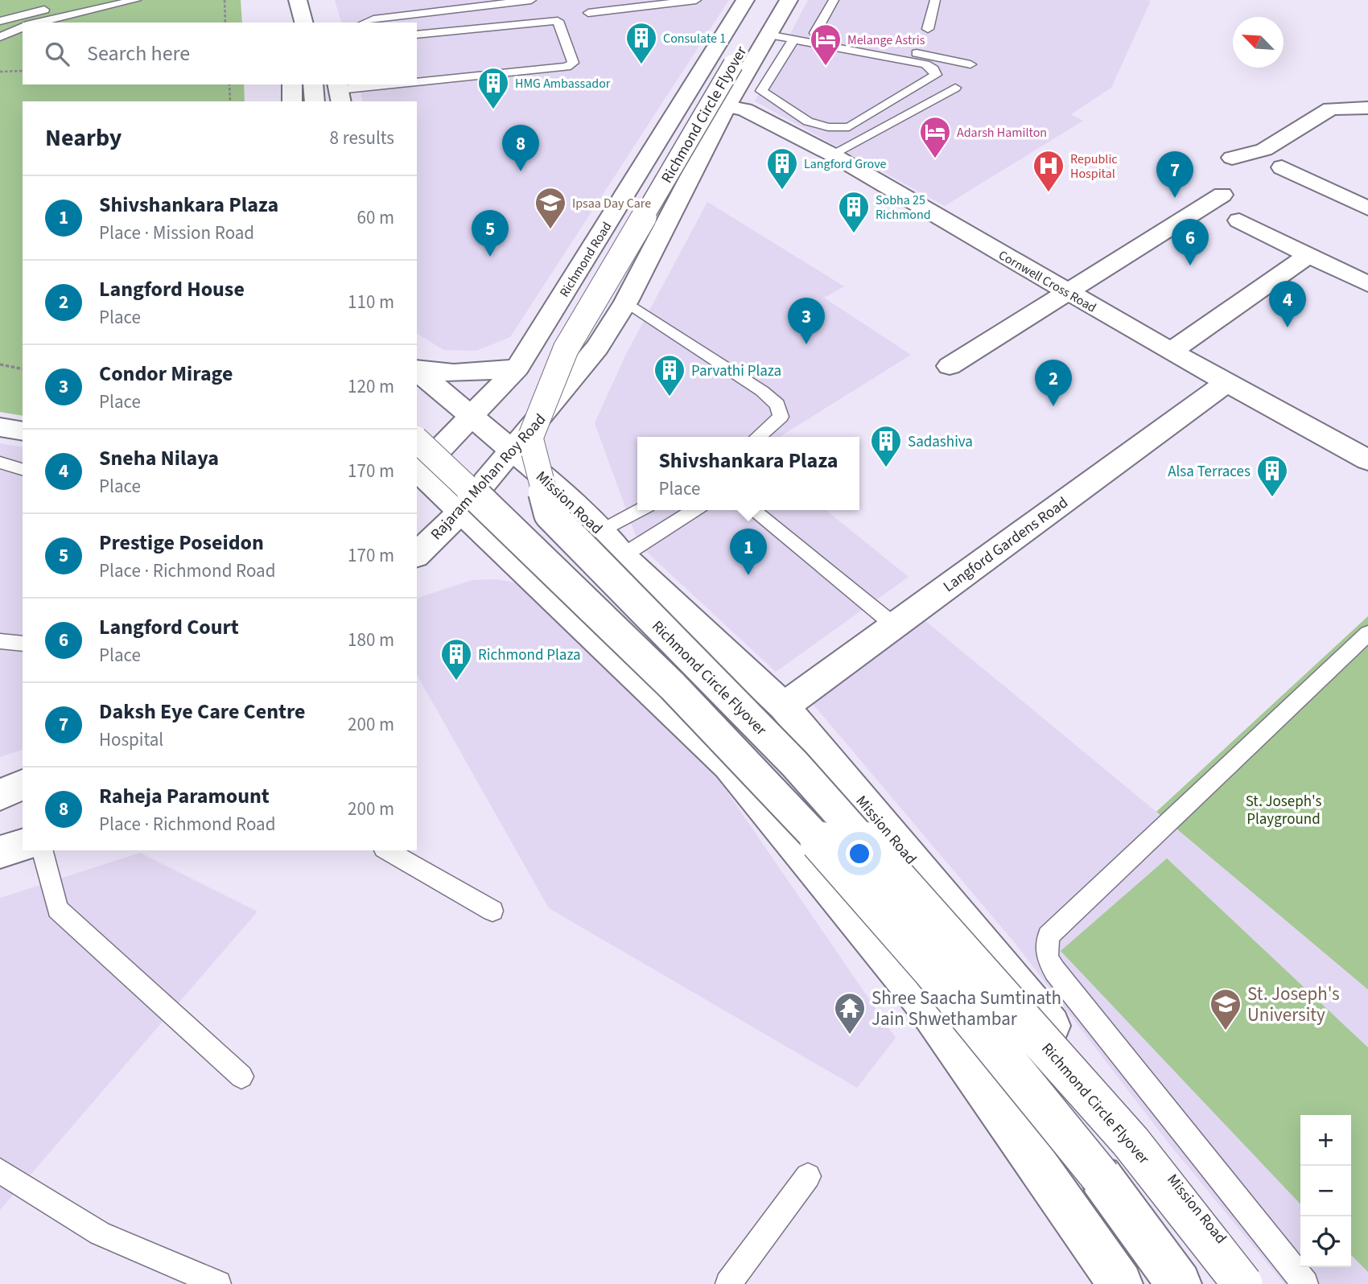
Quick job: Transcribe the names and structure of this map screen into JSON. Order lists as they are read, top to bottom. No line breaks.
{"streets":{"main road":["Richmond Circle Flyover","Richmond Road","Cornwell Cross Road","Rajaram Mohan Roy Road","Mission Road","Langford Gardens Road"]},"crossings":[["Richmond Circle Flyover","Richmond Road"],["Richmond Road","Cornwell Cross Road"],["Richmond Road","Rajaram Mohan Roy Road"],["Richmond Road","Mission Road"],["Cornwell Cross Road","Langford Gardens Road"],["Rajaram Mohan Roy Road","Mission Road"],["Mission Road","Langford Gardens Road"]],"parks":["St. Joseph's Playground"],"places":{"building":["Consulate 1","HMG Ambassador","Langford Grove","Sobha 25 Richmond","Parvathi Plaza","Sadashiva","Alsa Terraces","Richmond Plaza"],"hotel":["Melange Astris","Adarsh Hamilton"],"hospital":["Republic Hospital"],"school or university":["Ipsaa Day Care","St. Joseph's University"],"temple":["Shree Saacha Sumtinath Jain Shwethambar"]},"north":"top left","page":{"search":"Search here","heading":["Nearby","8 results"],"pins":["8","7","5","6","4","3","2","1"],"list":[{"mark":"1","name":"Shivshankara Plaza","note":"Place · Mission Road","value":"60 m"},{"mark":"2","name":"Langford House","note":"Place","value":"110 m"},{"mark":"3","name":"Condor Mirage","note":"Place","value":"120 m"},{"mark":"4","name":"Sneha Nilaya","note":"Place","value":"170 m"},{"mark":"5","name":"Prestige Poseidon","note":"Place · Richmond Road","value":"170 m"},{"mark":"6","name":"Langford Court","note":"Place","value":"180 m"},{"mark":"7","name":"Daksh Eye Care Centre","note":"Hospital","value":"200 m"},{"mark":"8","name":"Raheja Paramount","note":"Place · Richmond Road","value":"200 m"}],"popup":["Shivshankara Plaza","Place"],"map_buttons":["+","−"]}}
